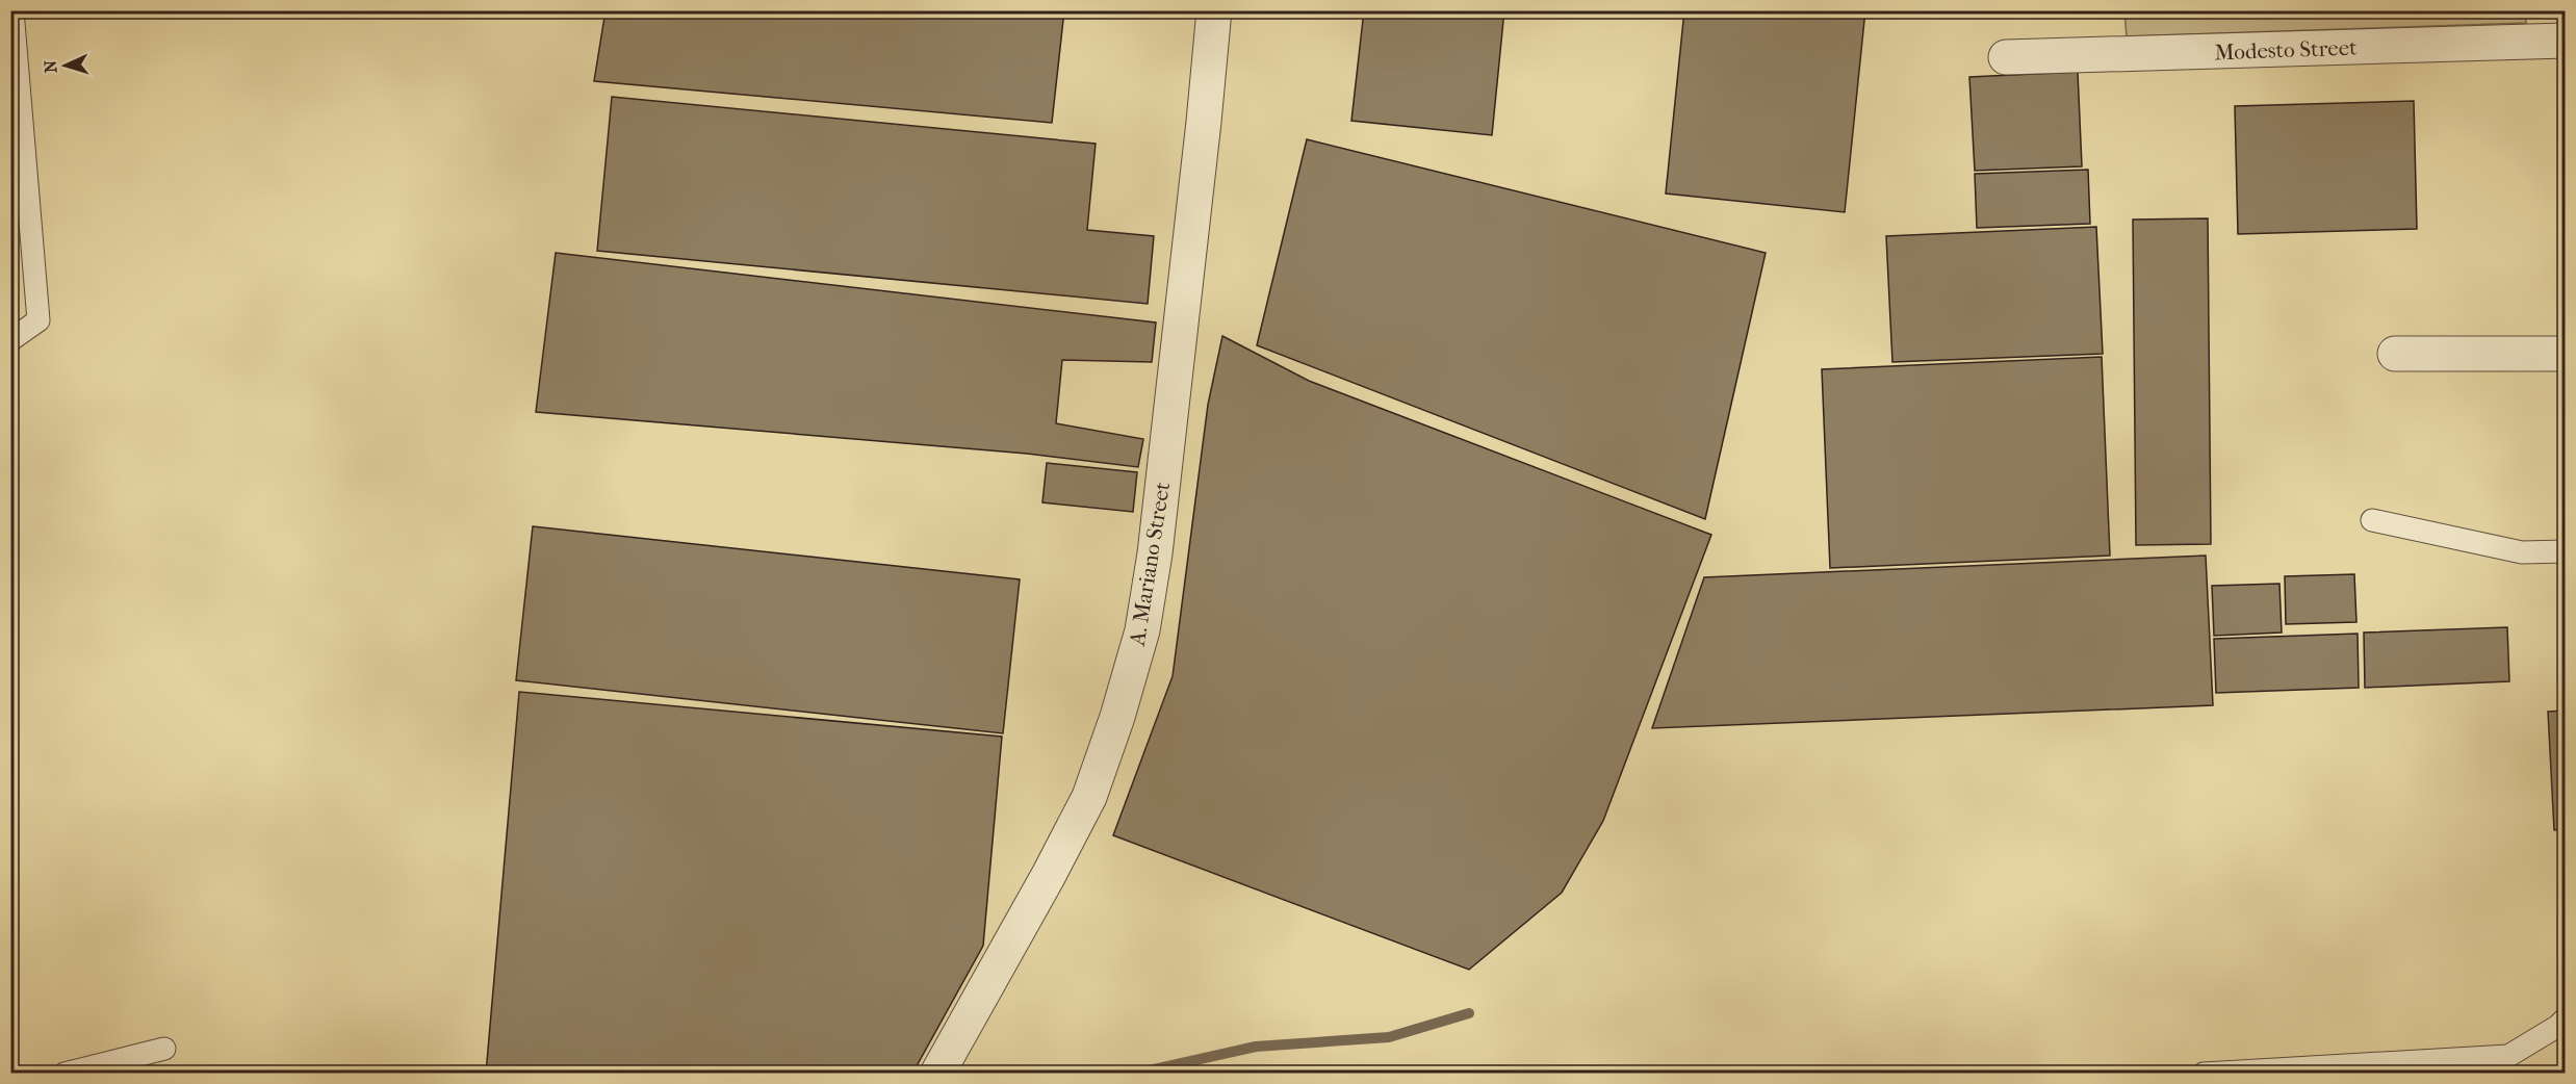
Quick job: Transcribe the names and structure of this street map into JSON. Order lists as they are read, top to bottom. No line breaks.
{"streets":{"street":["Modesto Street","A. Mariano Street"]},"north":"left"}
